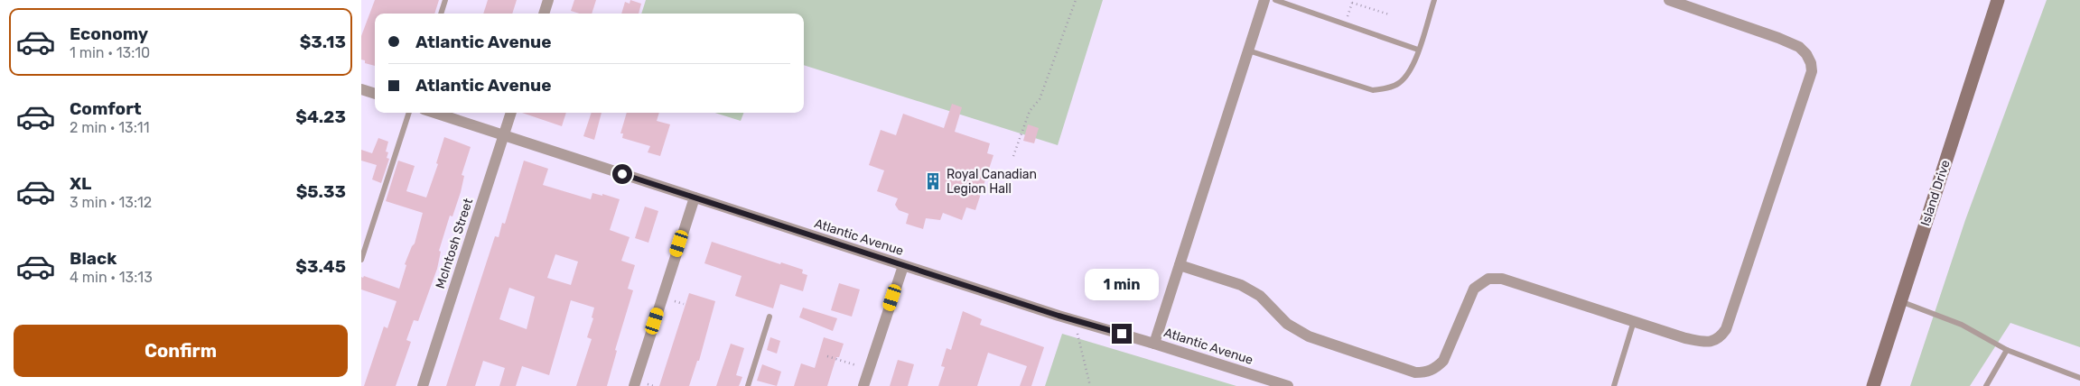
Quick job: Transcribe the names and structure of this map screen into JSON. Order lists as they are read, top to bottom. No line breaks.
{"streets":{"street":["Island Drive","Atlantic Avenue","McIntosh Street"]},"crossings":[["Atlantic Avenue","McIntosh Street"]],"places":{"building":["Royal Canadian Legion Hall"]},"page":{"list":[{"name":"Economy","note":"1 min · 13:10","value":"$3.13"},{"name":"Comfort","note":"2 min · 13:11","value":"$4.23"},{"name":"XL","note":"3 min · 13:12","value":"$5.33"},{"name":"Black","note":"4 min · 13:13","value":"$3.45"}],"banner":["Atlantic Avenue","Atlantic Avenue"],"bubble":"1 min","buttons":"Confirm"}}
